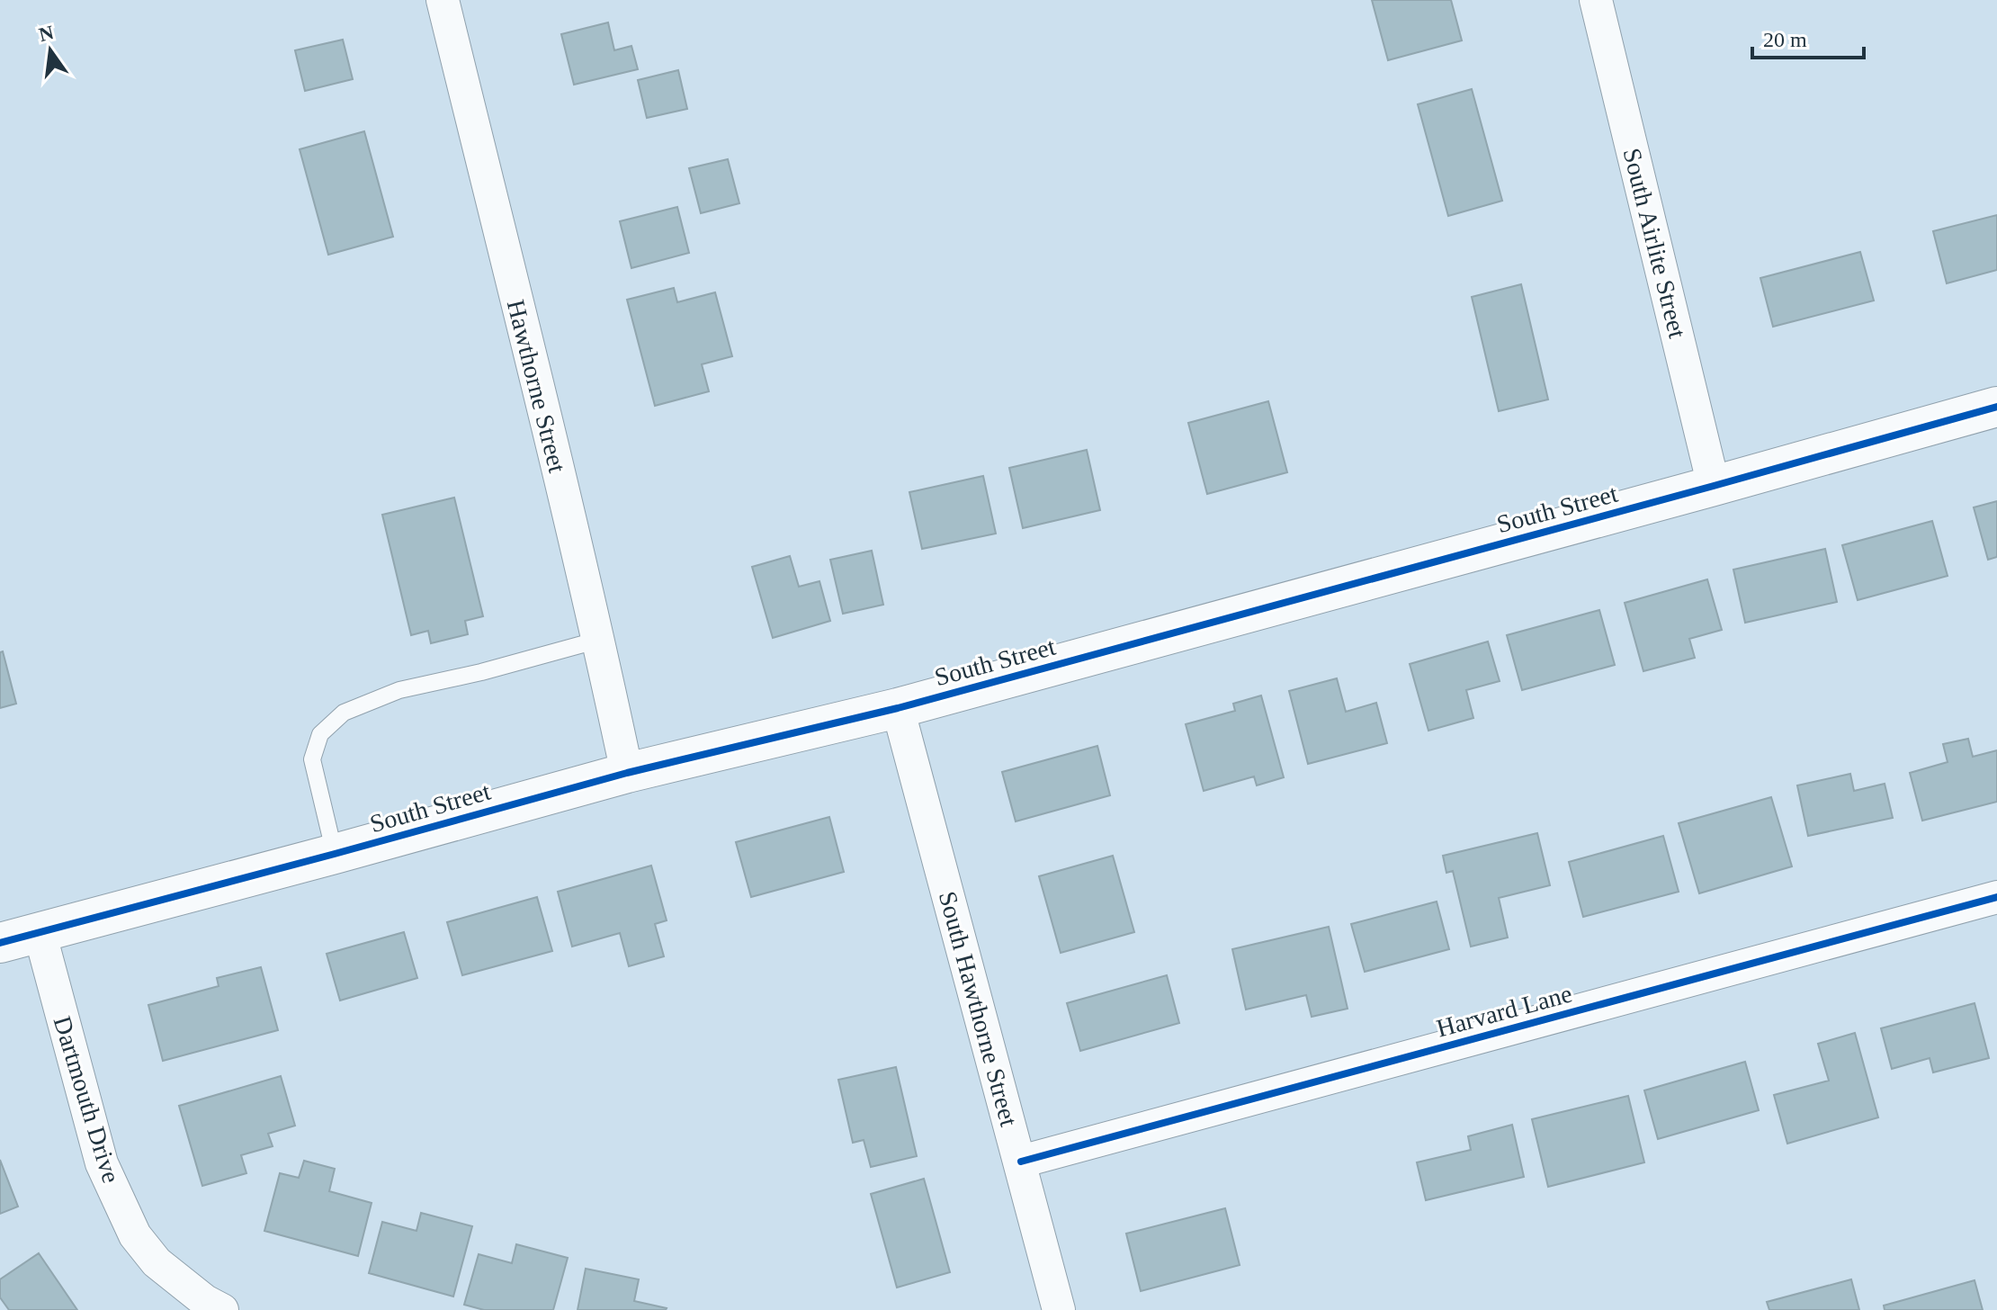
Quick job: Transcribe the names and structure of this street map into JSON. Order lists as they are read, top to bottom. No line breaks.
{"streets":{"street":["South Airlite Street","Hawthorne Street","South Street","South Hawthorne Street","Harvard Lane","Dartmouth Drive"]},"crossings":[["South Airlite Street","South Street"],["Hawthorne Street","South Street"],["South Street","South Hawthorne Street"],["South Street","Dartmouth Drive"],["South Hawthorne Street","Harvard Lane"]],"scale_bar":"20 m","north":"top"}
